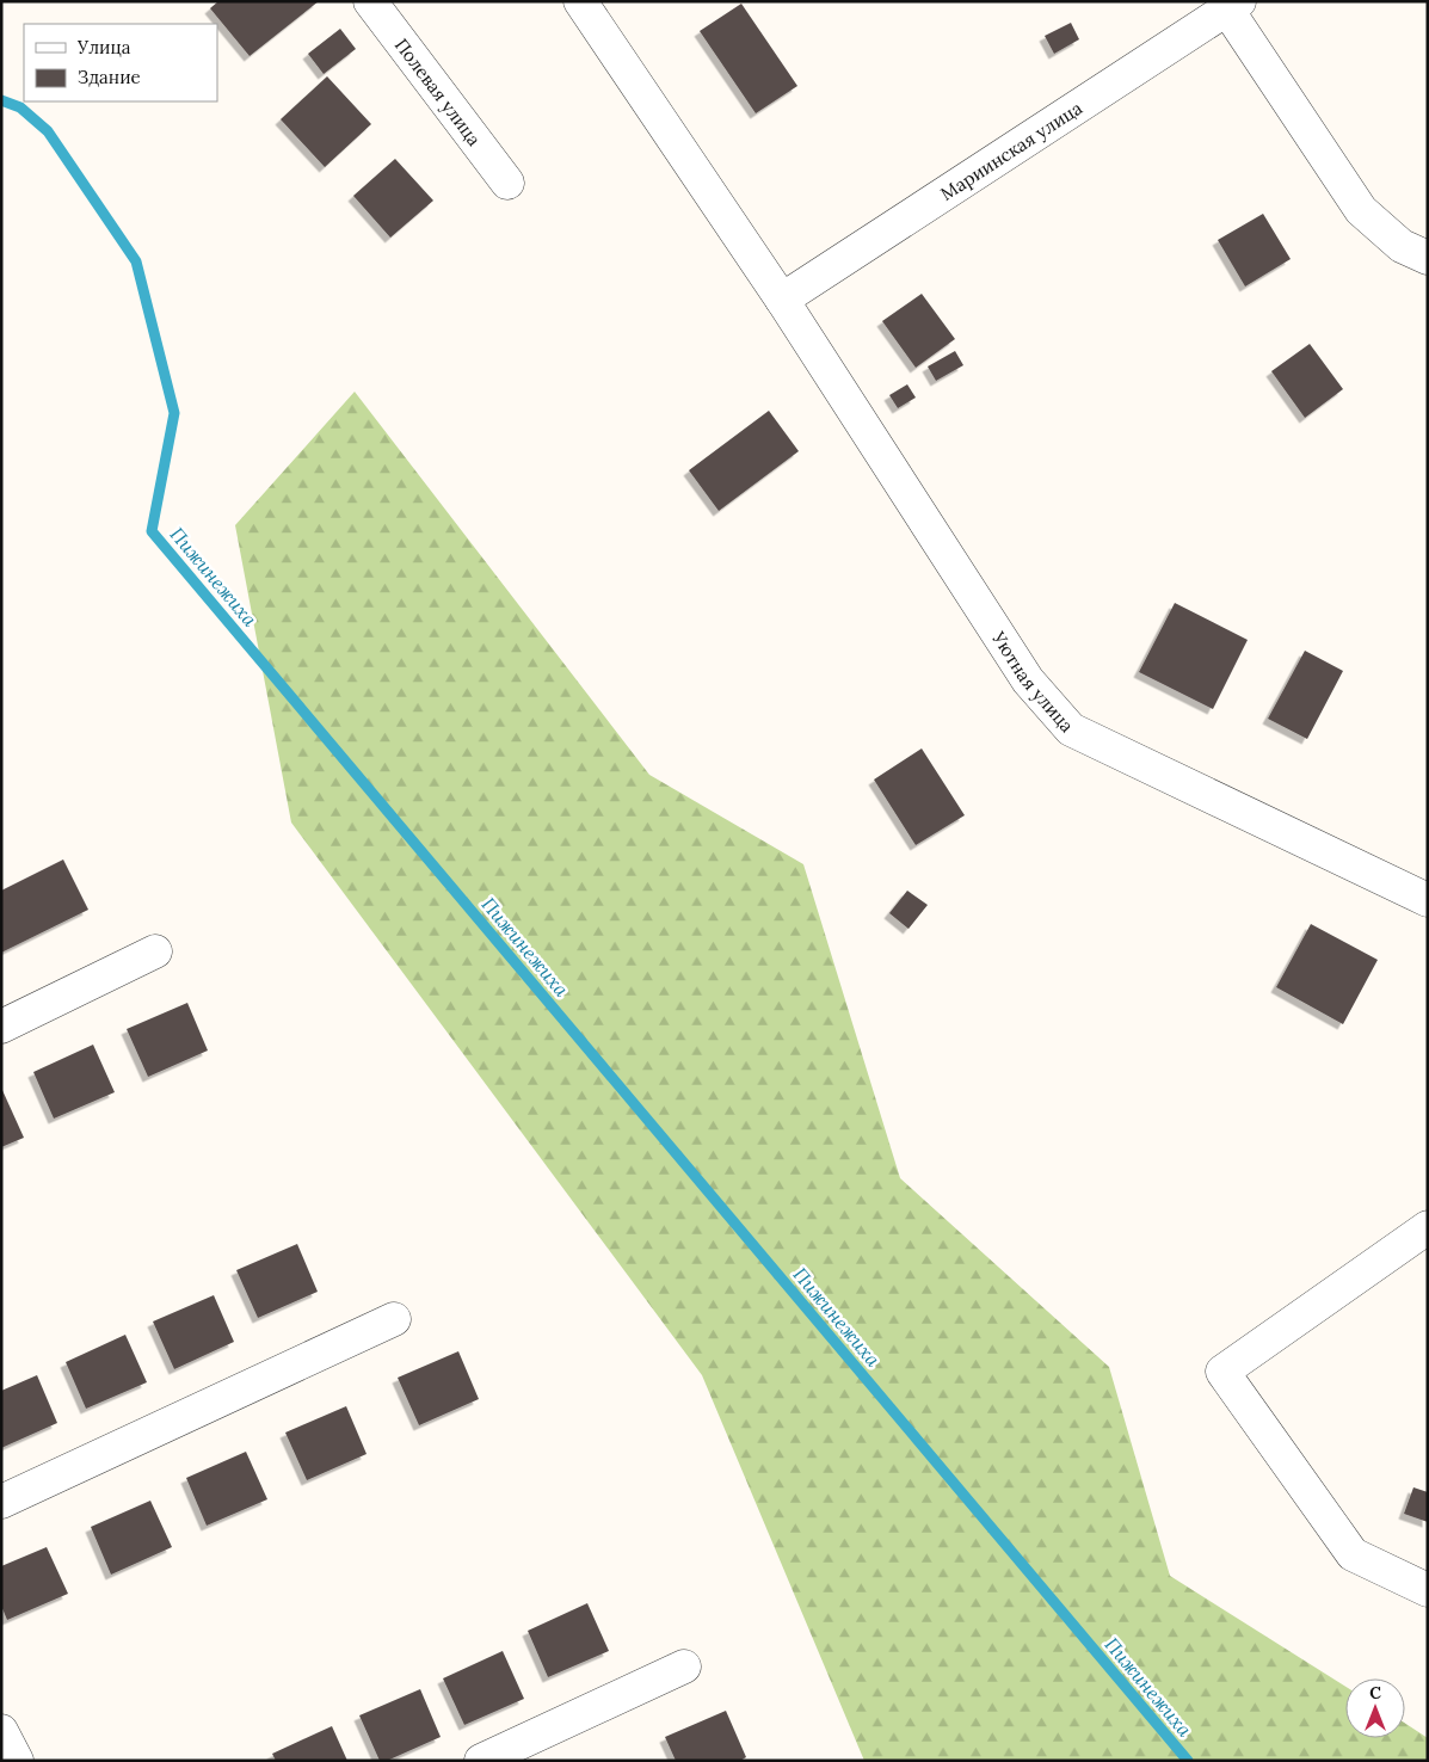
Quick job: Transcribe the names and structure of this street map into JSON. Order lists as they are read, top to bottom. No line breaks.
{"streets":{"street":["Полевая улица","Мариинская улица","Уютная улица"]},"crossings":[["Мариинская улица","Уютная улица"]],"water":["Пижинежиха"],"legend":["Улица","Здание"],"north":"top"}
